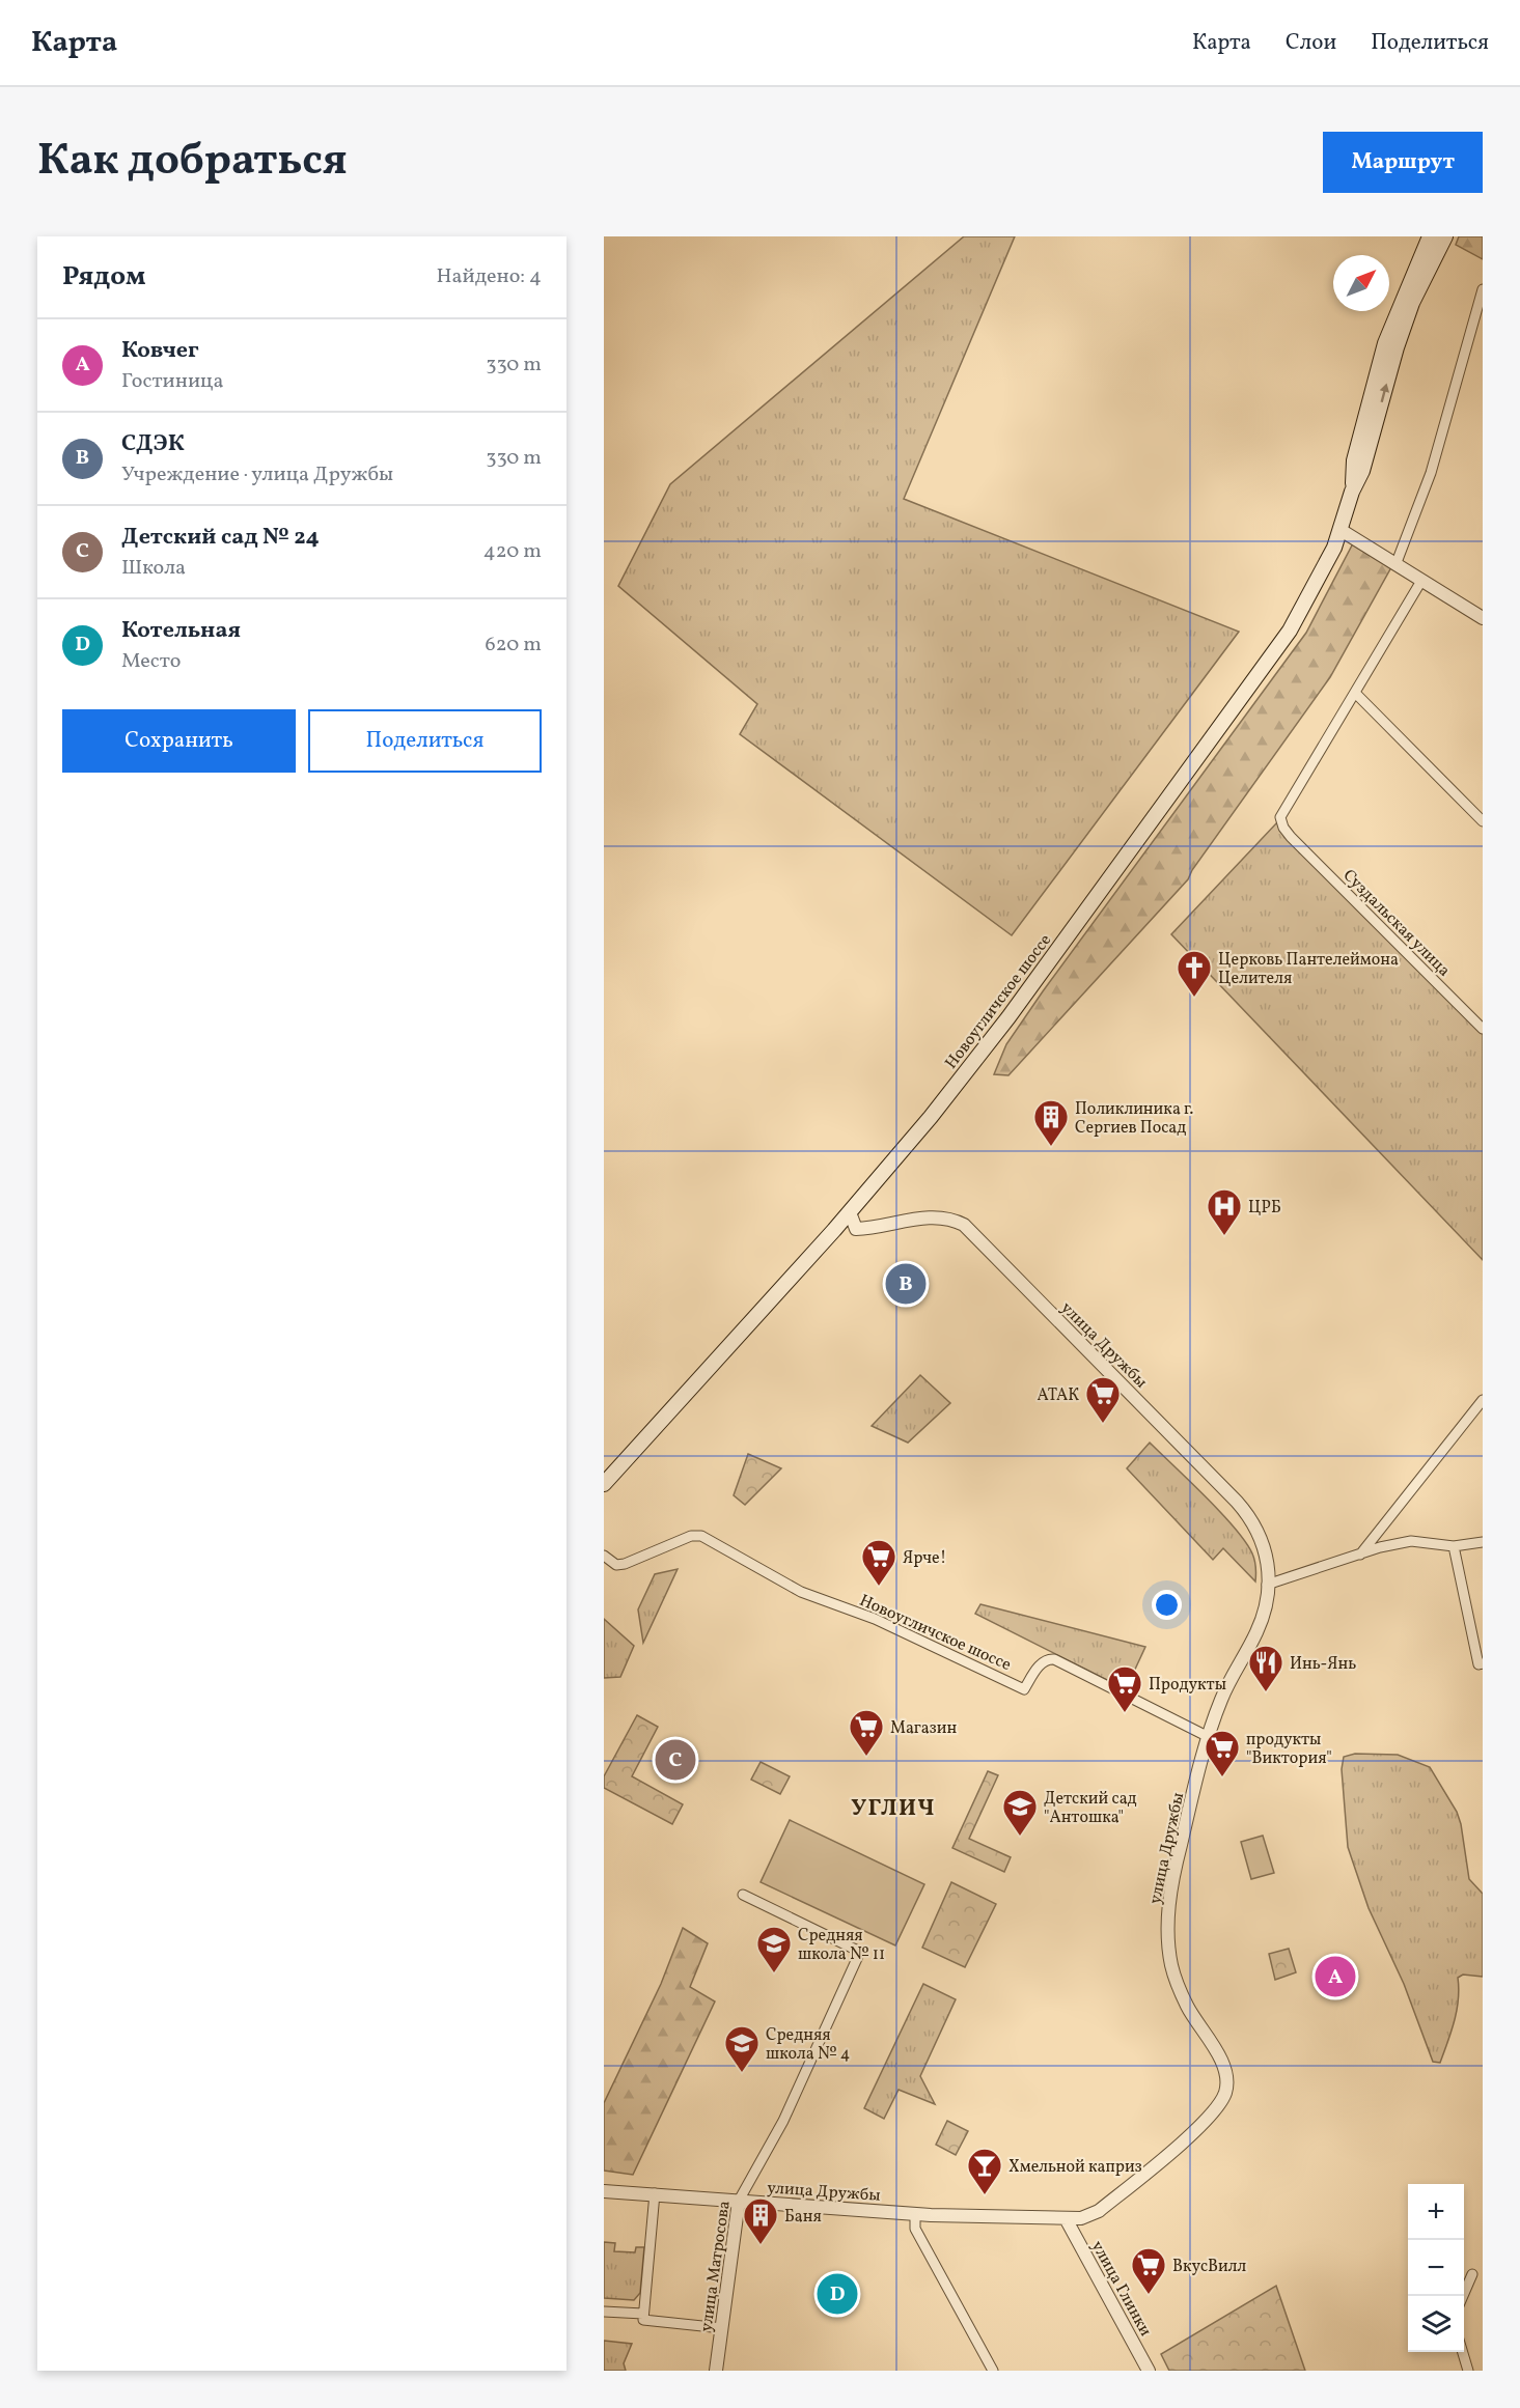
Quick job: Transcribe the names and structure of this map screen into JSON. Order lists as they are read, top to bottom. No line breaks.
{"streets":{"main road":["Новоугличское шоссе"],"street":["Суздальская улица","улица Дружбы","улица Матросова","улица Глинки"]},"crossings":[["Новоугличское шоссе","улица Дружбы"],["улица Дружбы","улица Матросова"],["улица Дружбы","улица Глинки"]],"districts":["УГЛИЧ"],"places":{"church":["Церковь Пантелеймона Целителя"],"building":["Поликлиника г. Сергиев Посад","Баня"],"hospital":["ЦРБ"],"supermarket":["АТАК","Ярче!","Продукты","Магазин","продукты \"Виктория\"","ВкусВилл"],"restaurant":["Инь-Янь"],"school or university":["Детский сад \"Антошка\"","Средняя школа № 11","Средняя школа № 4"],"bar":["Хмельной каприз"]},"north":"top right","page":{"header":"Карта","nav":["Карта","Слои","Поделиться"],"title":"Как добраться","buttons":["Маршрут",["Сохранить","Поделиться"]],"heading":["Рядом","Найдено: 4"],"list":[{"mark":"A","name":"Ковчег","note":"Гостиница","value":"330 m"},{"mark":"B","name":"СДЭК","note":"Учреждение · улица Дружбы","value":"330 m"},{"mark":"C","name":"Детский сад № 24","note":"Школа","value":"420 m"},{"mark":"D","name":"Котельная","note":"Место","value":"620 m"}],"pins":["B","C","A","D"],"map_buttons":["+","−"]}}
